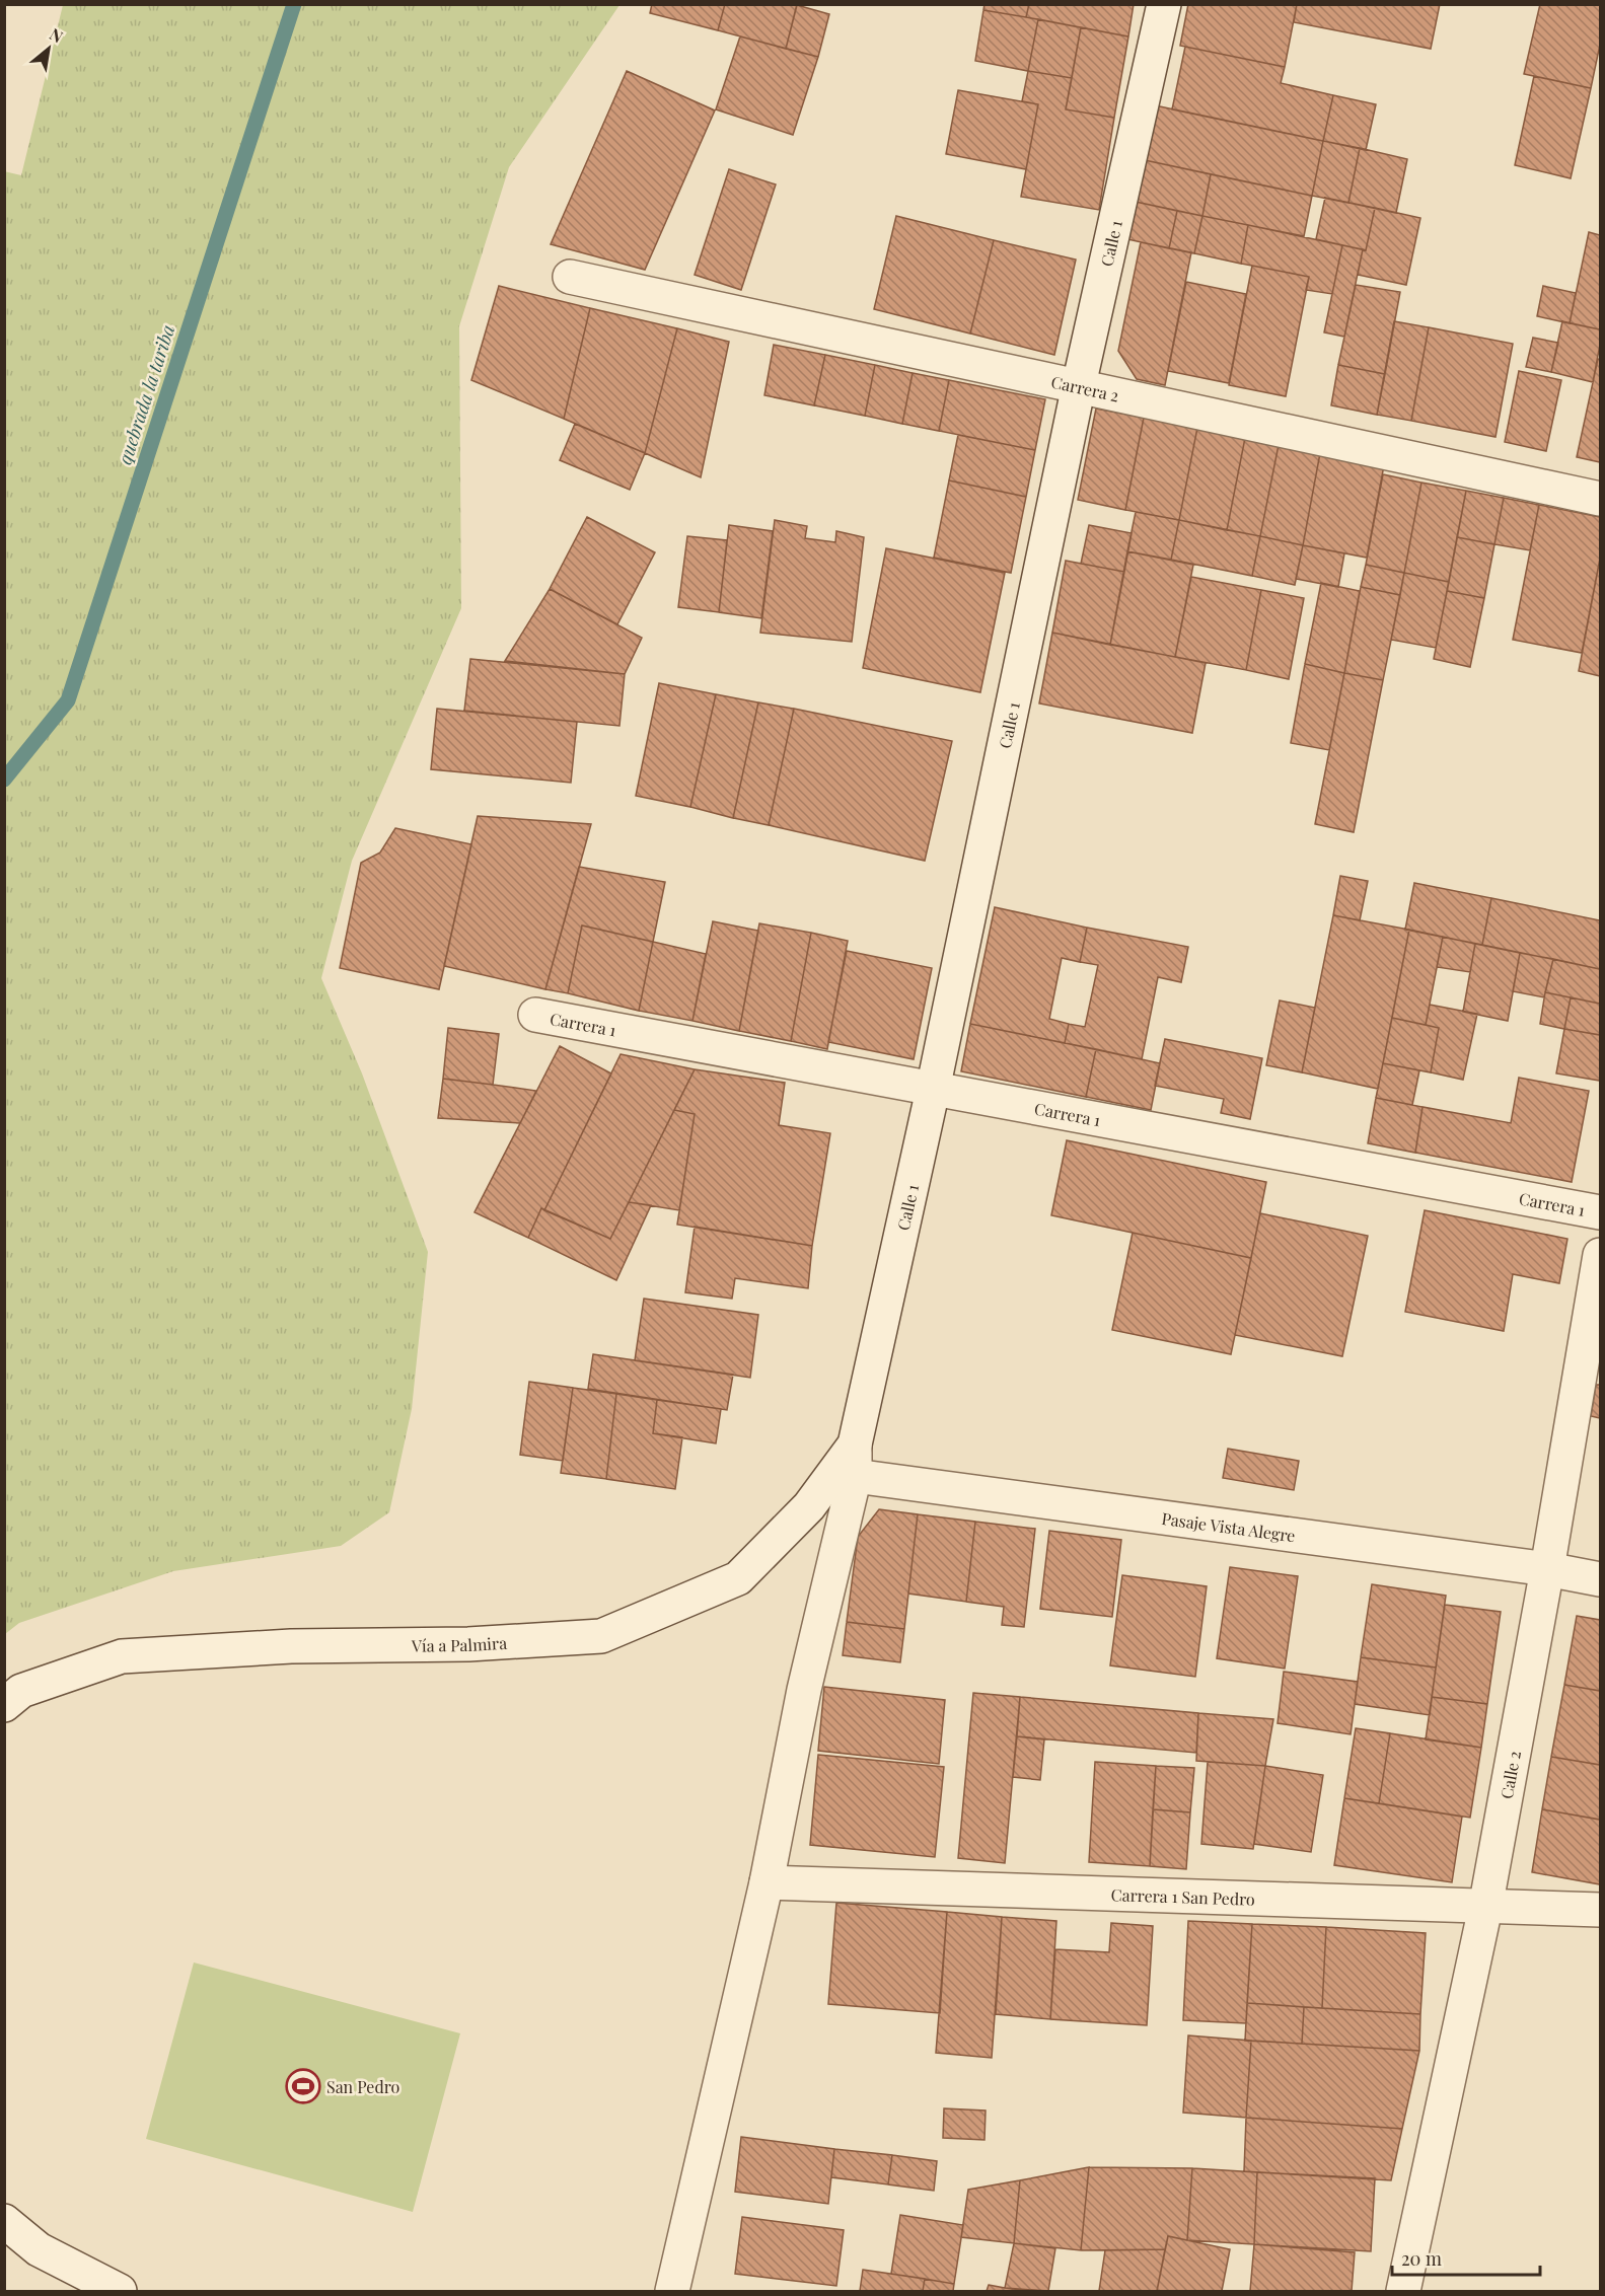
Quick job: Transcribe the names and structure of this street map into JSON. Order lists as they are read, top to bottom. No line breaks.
{"streets":{"street":["Calle 1","Carrera 2","Carrera 1","Pasaje Vista Alegre","Vía a Palmira","Calle 2","Carrera 1 San Pedro"]},"crossings":[["Calle 1","Carrera 2"],["Calle 1","Carrera 1"],["Calle 1","Pasaje Vista Alegre"],["Calle 1","Vía a Palmira"],["Calle 1","Carrera 1 San Pedro"],["Pasaje Vista Alegre","Vía a Palmira"],["Pasaje Vista Alegre","Calle 2"],["Calle 2","Carrera 1 San Pedro"]],"water":["quebrada la tariba"],"places":{"sports":["San Pedro"]},"scale_bar":"20 m","north":"top right"}
